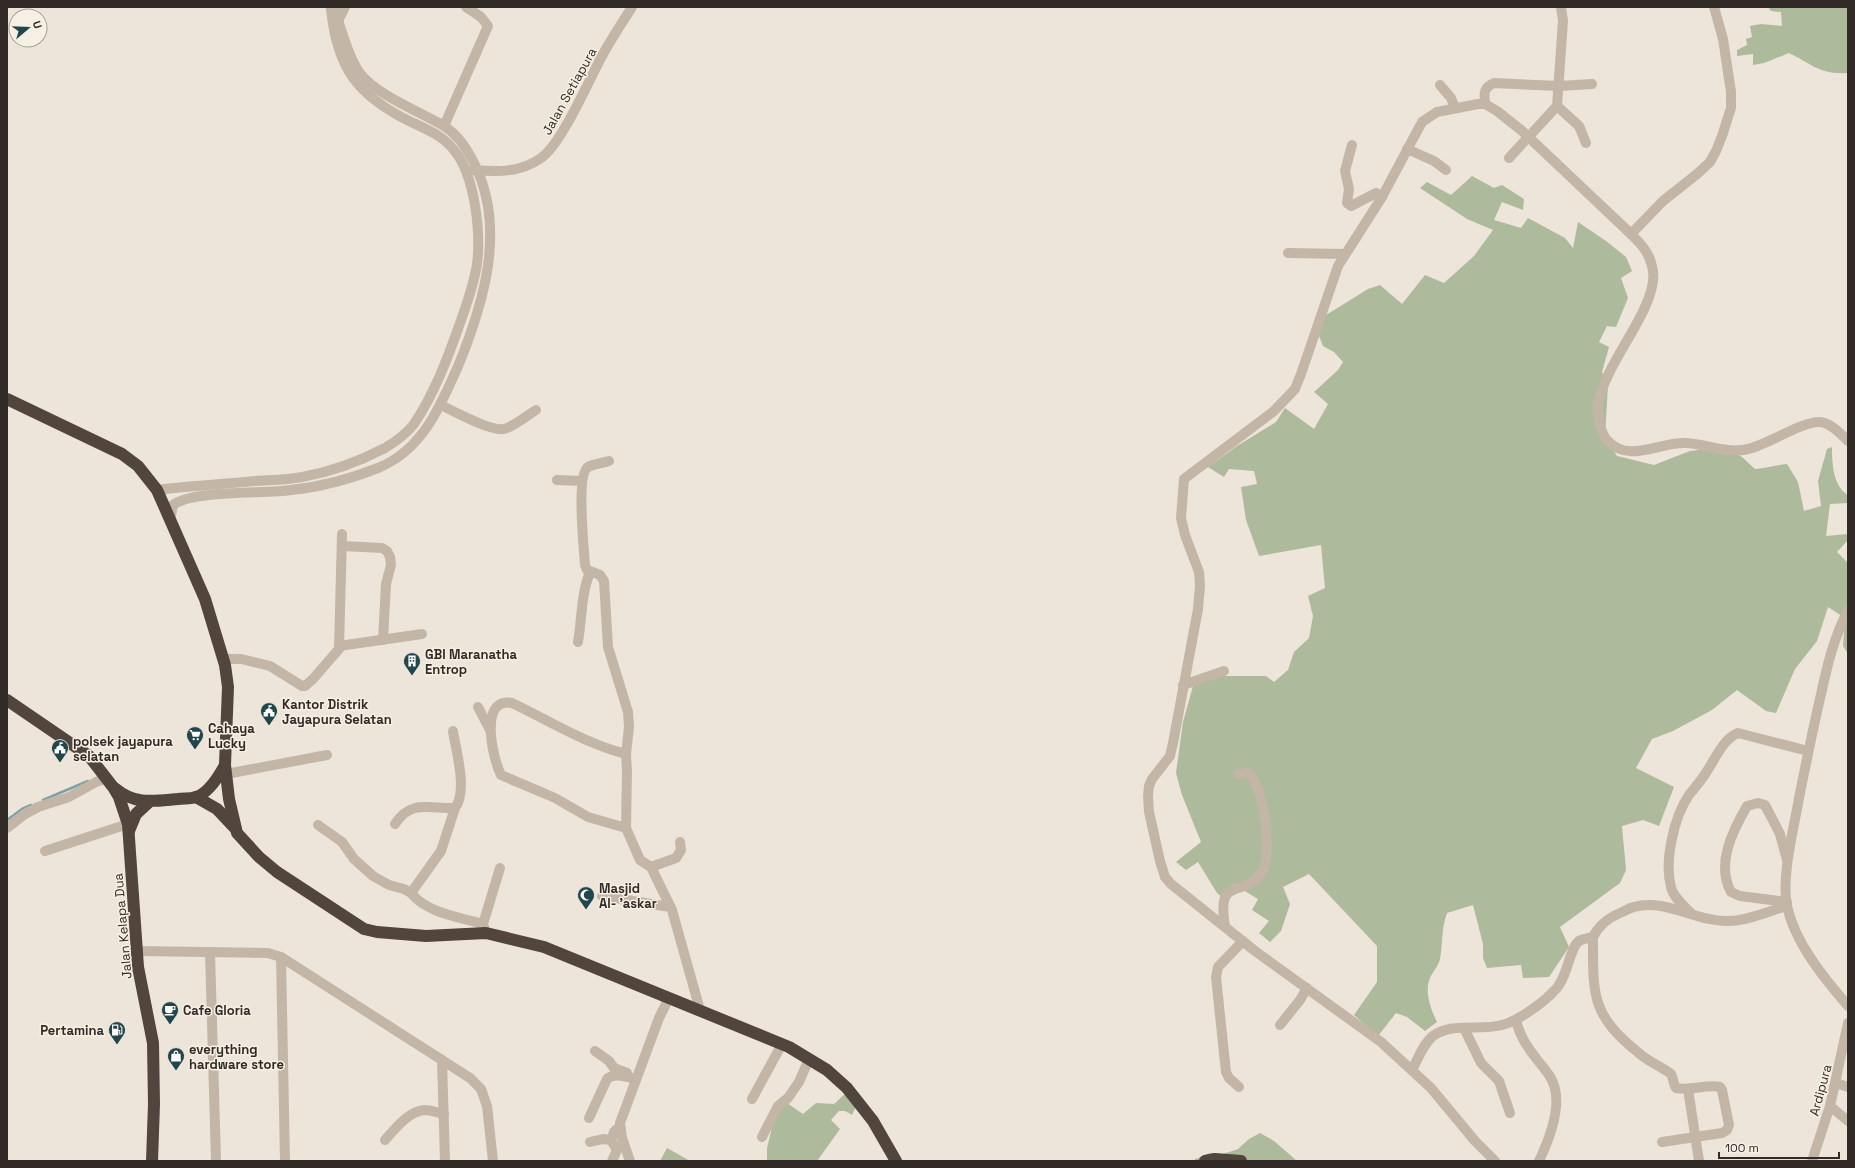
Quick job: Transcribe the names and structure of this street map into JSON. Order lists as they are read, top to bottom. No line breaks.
{"streets":{"highway":["Jalan Kelapa Dua"],"street":["Jalan Setiapura","Ardipura"]},"places":{"building":["GBI Maranatha Entrop"],"public building":["Kantor Distrik Jayapura Selatan","polsek jayapura selatan"],"supermarket":["Cahaya Lucky"],"mosque":["Masjid Al- 'askar"],"cafe":["Cafe Gloria"],"fuel station":["Pertamina"],"shop":["everything hardware store"]},"scale_bar":"100 m","north":"right"}
